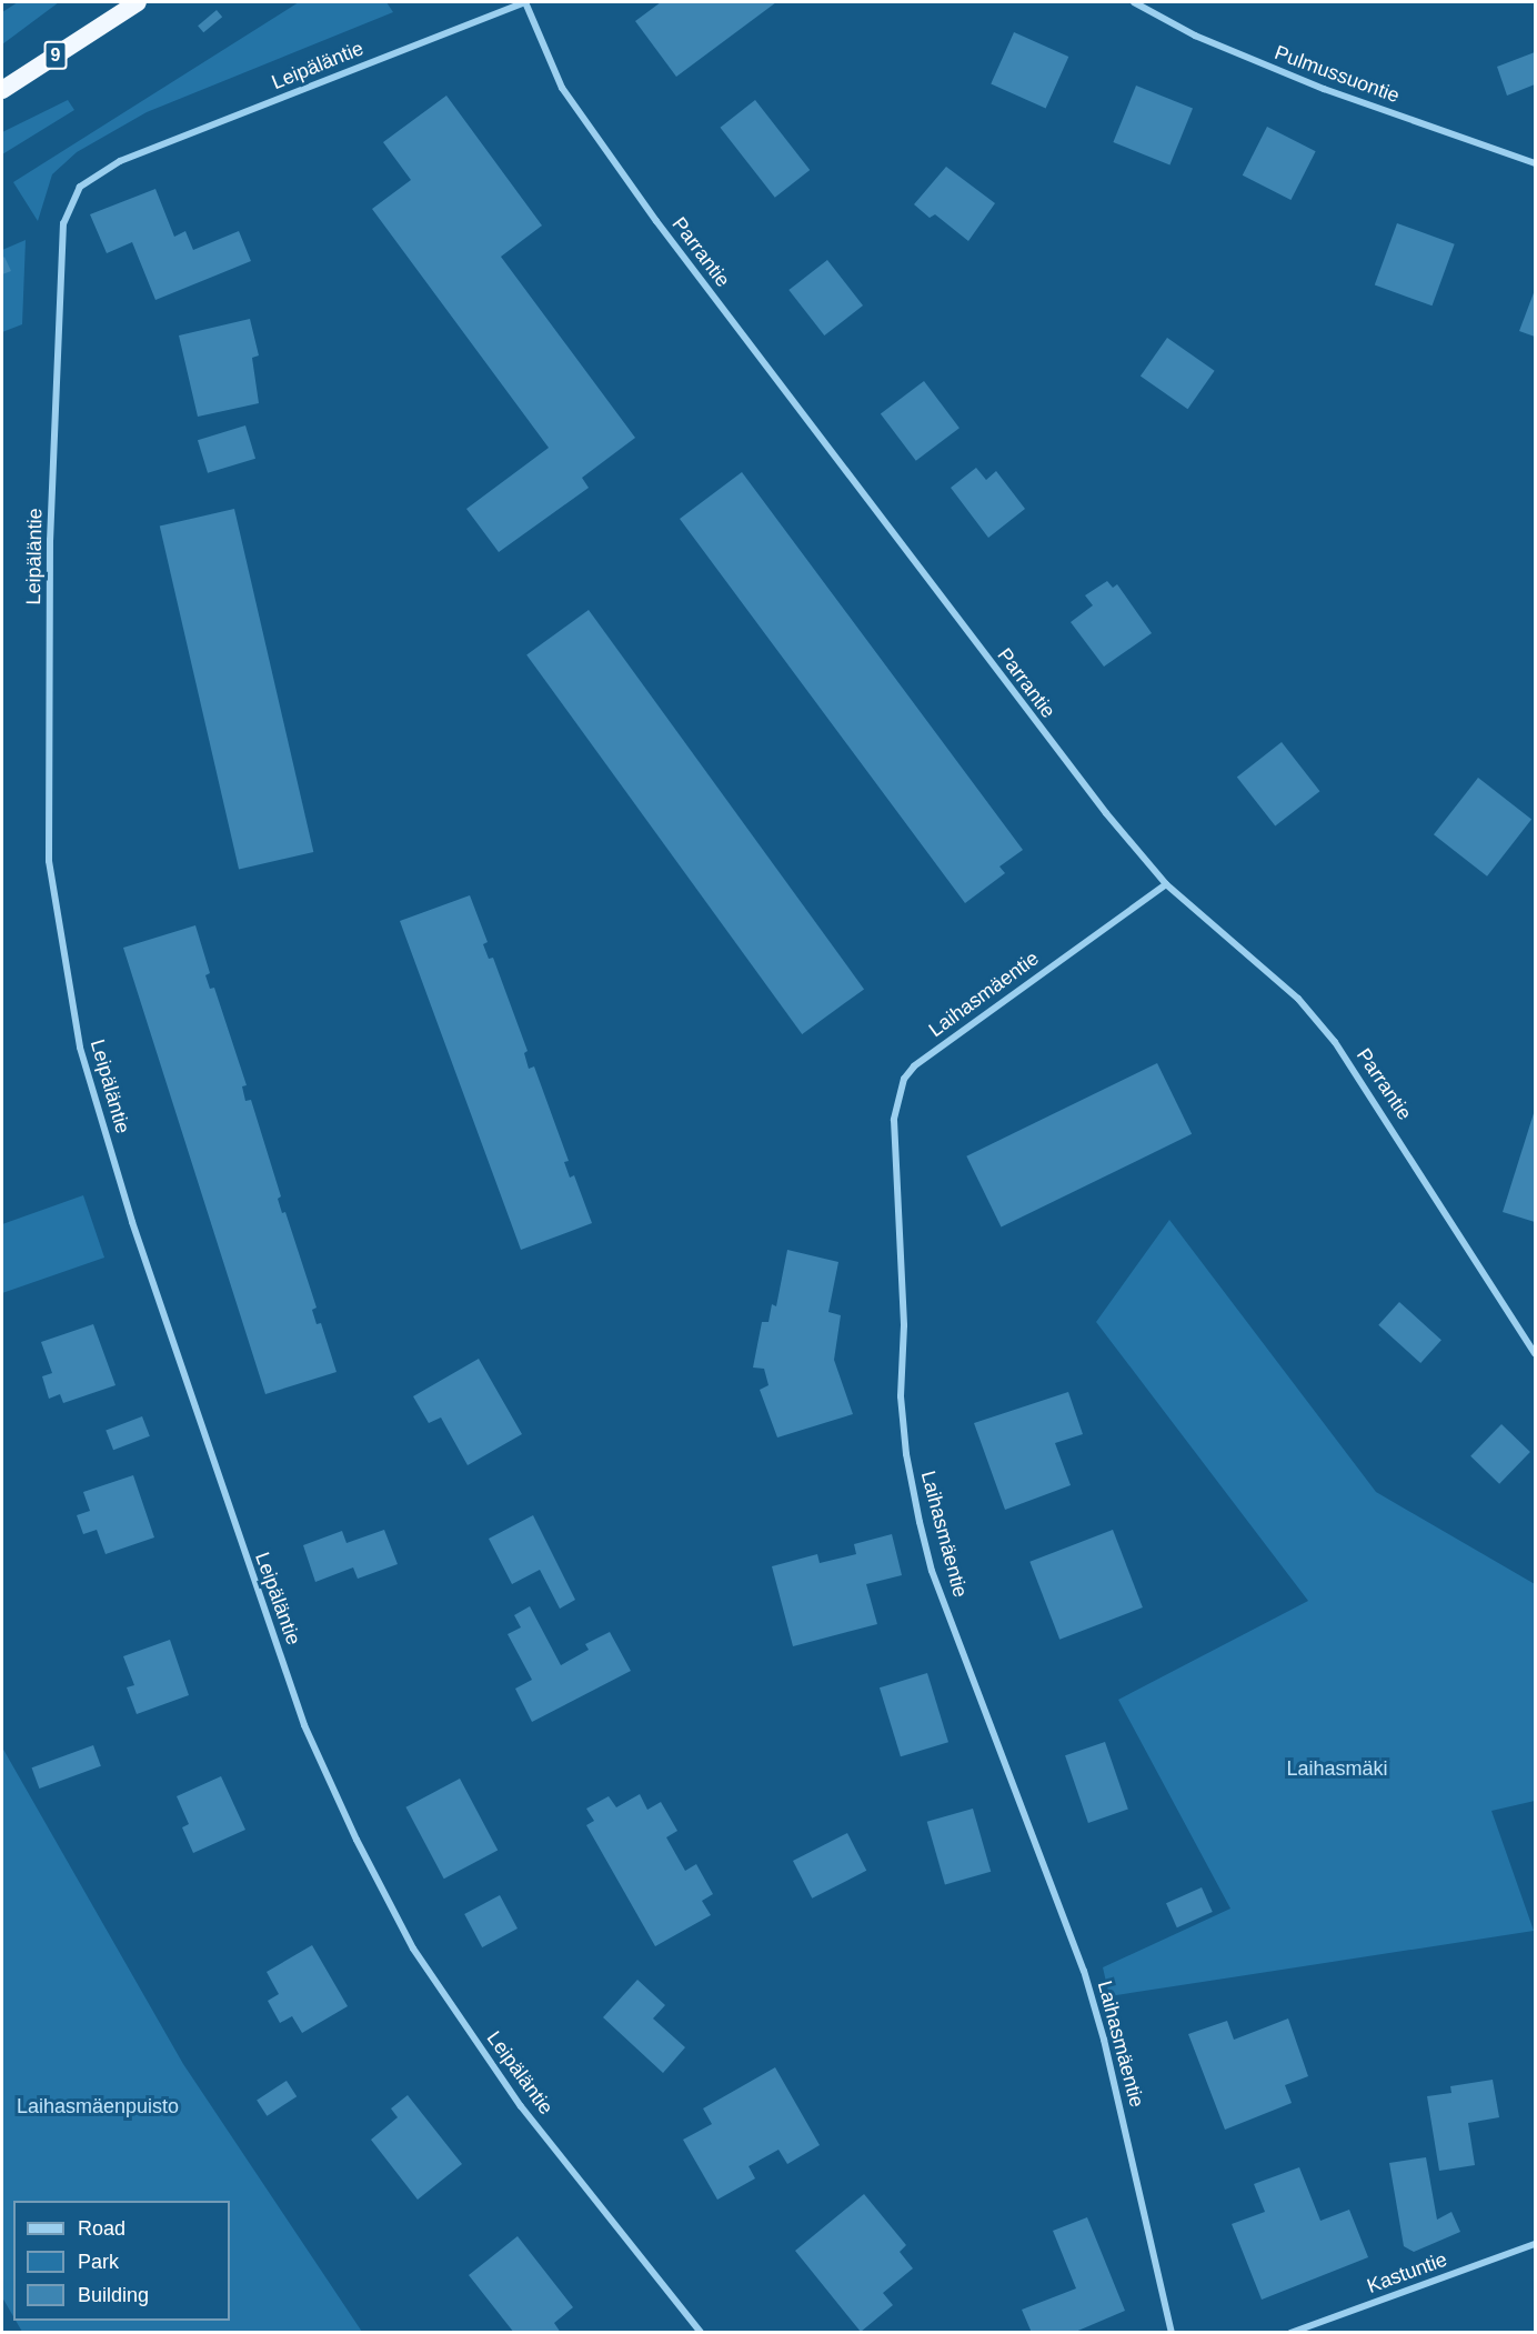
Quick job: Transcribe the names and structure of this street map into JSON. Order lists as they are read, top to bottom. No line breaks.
{"streets":{"highway":["9"],"street":["Leipäläntie","Pulmussuontie","Parrantie","Laihasmäentie","Kastuntie"]},"crossings":[["Leipäläntie","Parrantie"],["Parrantie","Laihasmäentie"]],"parks":["Laihasmäki","Laihasmäenpuisto"],"legend":["Road","Park","Building"]}
